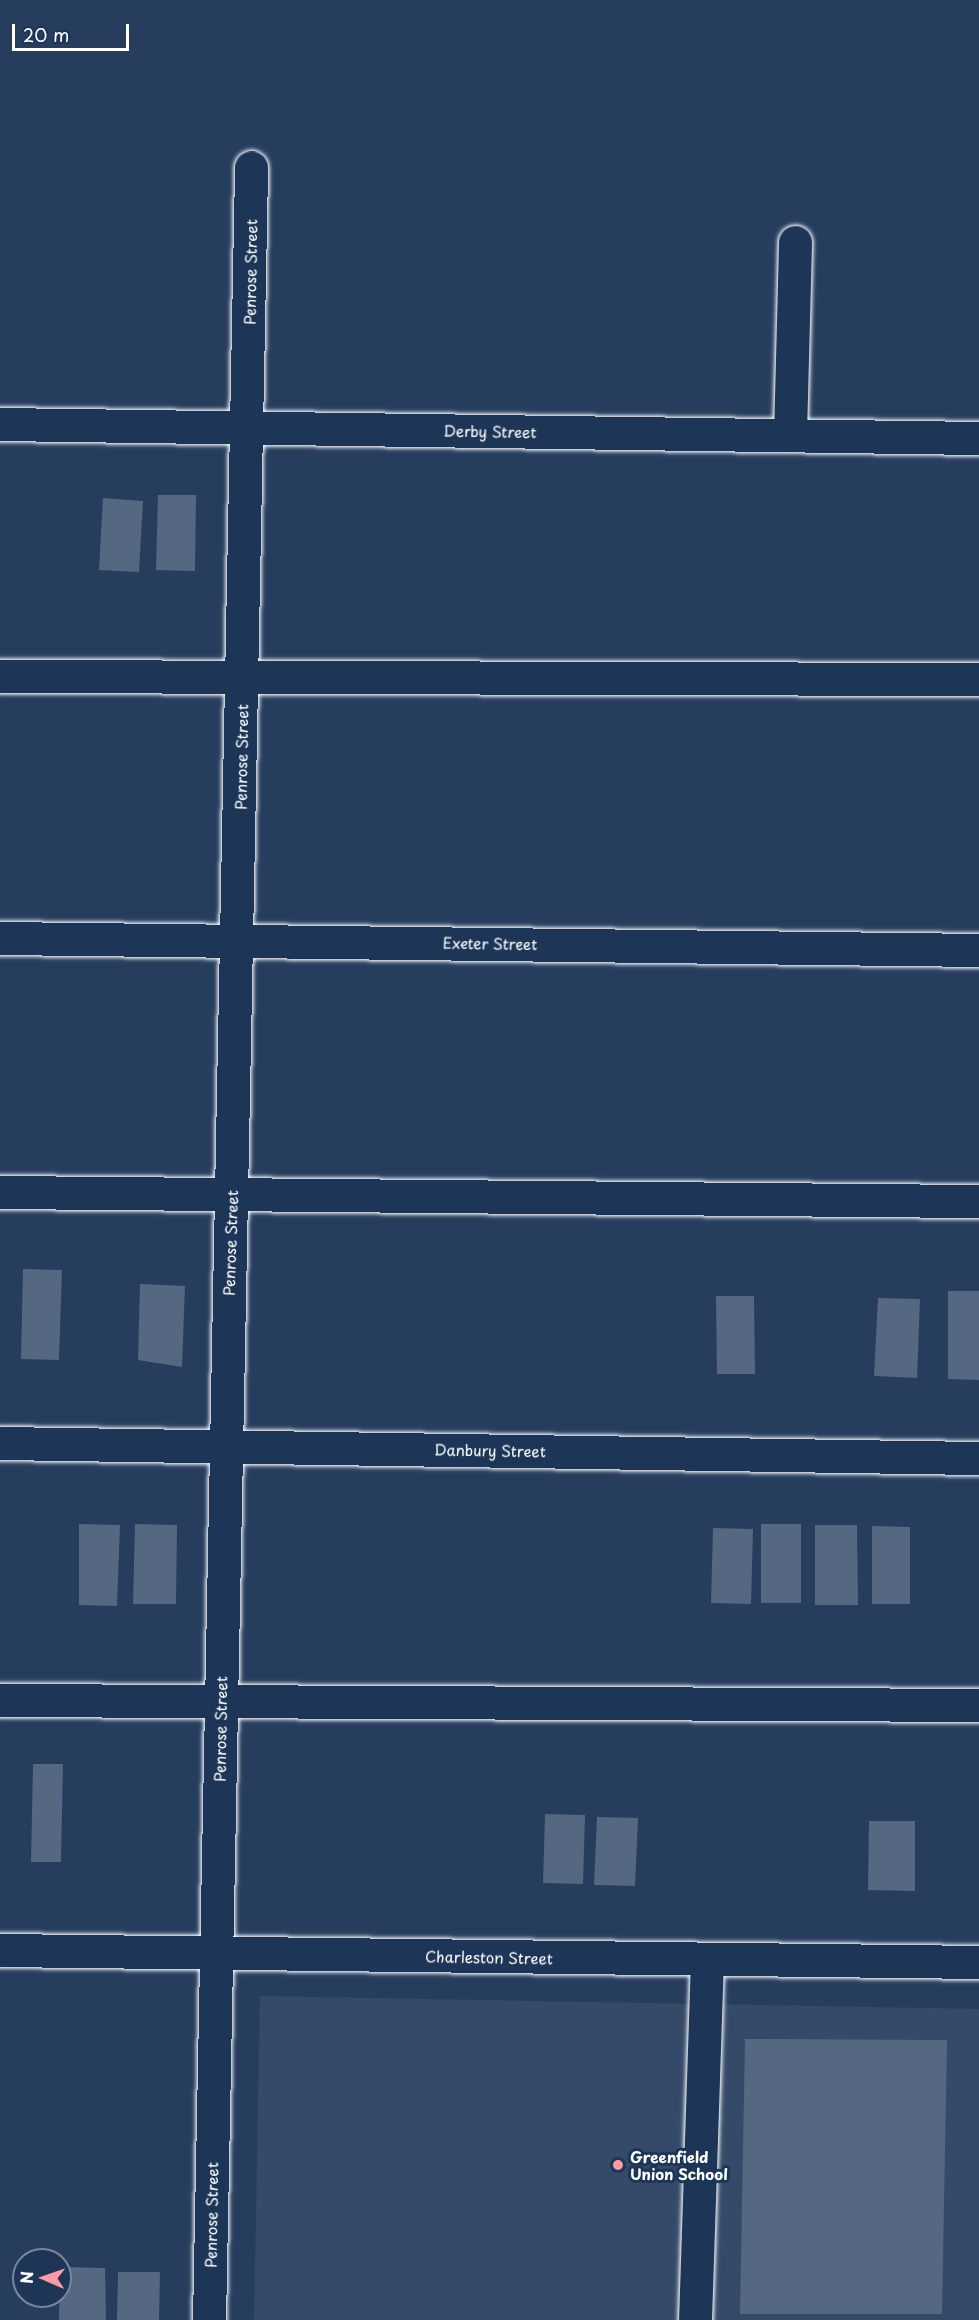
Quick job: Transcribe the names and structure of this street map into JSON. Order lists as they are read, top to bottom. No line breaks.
{"streets":{"street":["Penrose Street","Derby Street","Exeter Street","Danbury Street","Charleston Street"]},"crossings":[["Penrose Street","Derby Street"],["Penrose Street","Exeter Street"],["Penrose Street","Danbury Street"],["Penrose Street","Charleston Street"]],"places":["Greenfield Union School"],"scale_bar":"20 m","north":"left"}
